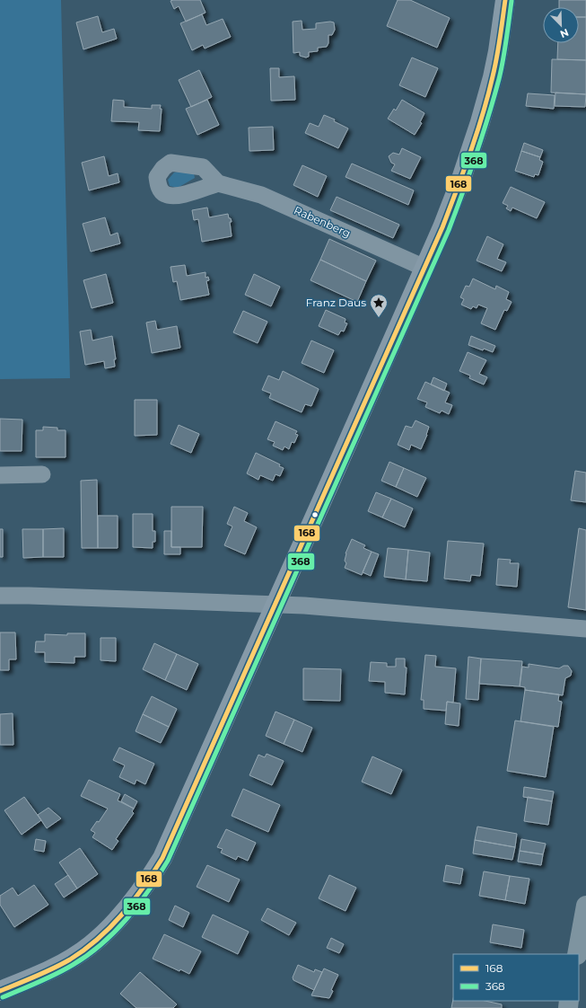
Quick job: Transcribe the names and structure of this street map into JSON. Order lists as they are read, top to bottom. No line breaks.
{"streets":{"street":["Rabenberg"]},"places":{"place":["Franz Daus"]},"lines":["transit line 168","transit line 368"],"legend":["168","368"],"north":"bottom right"}
